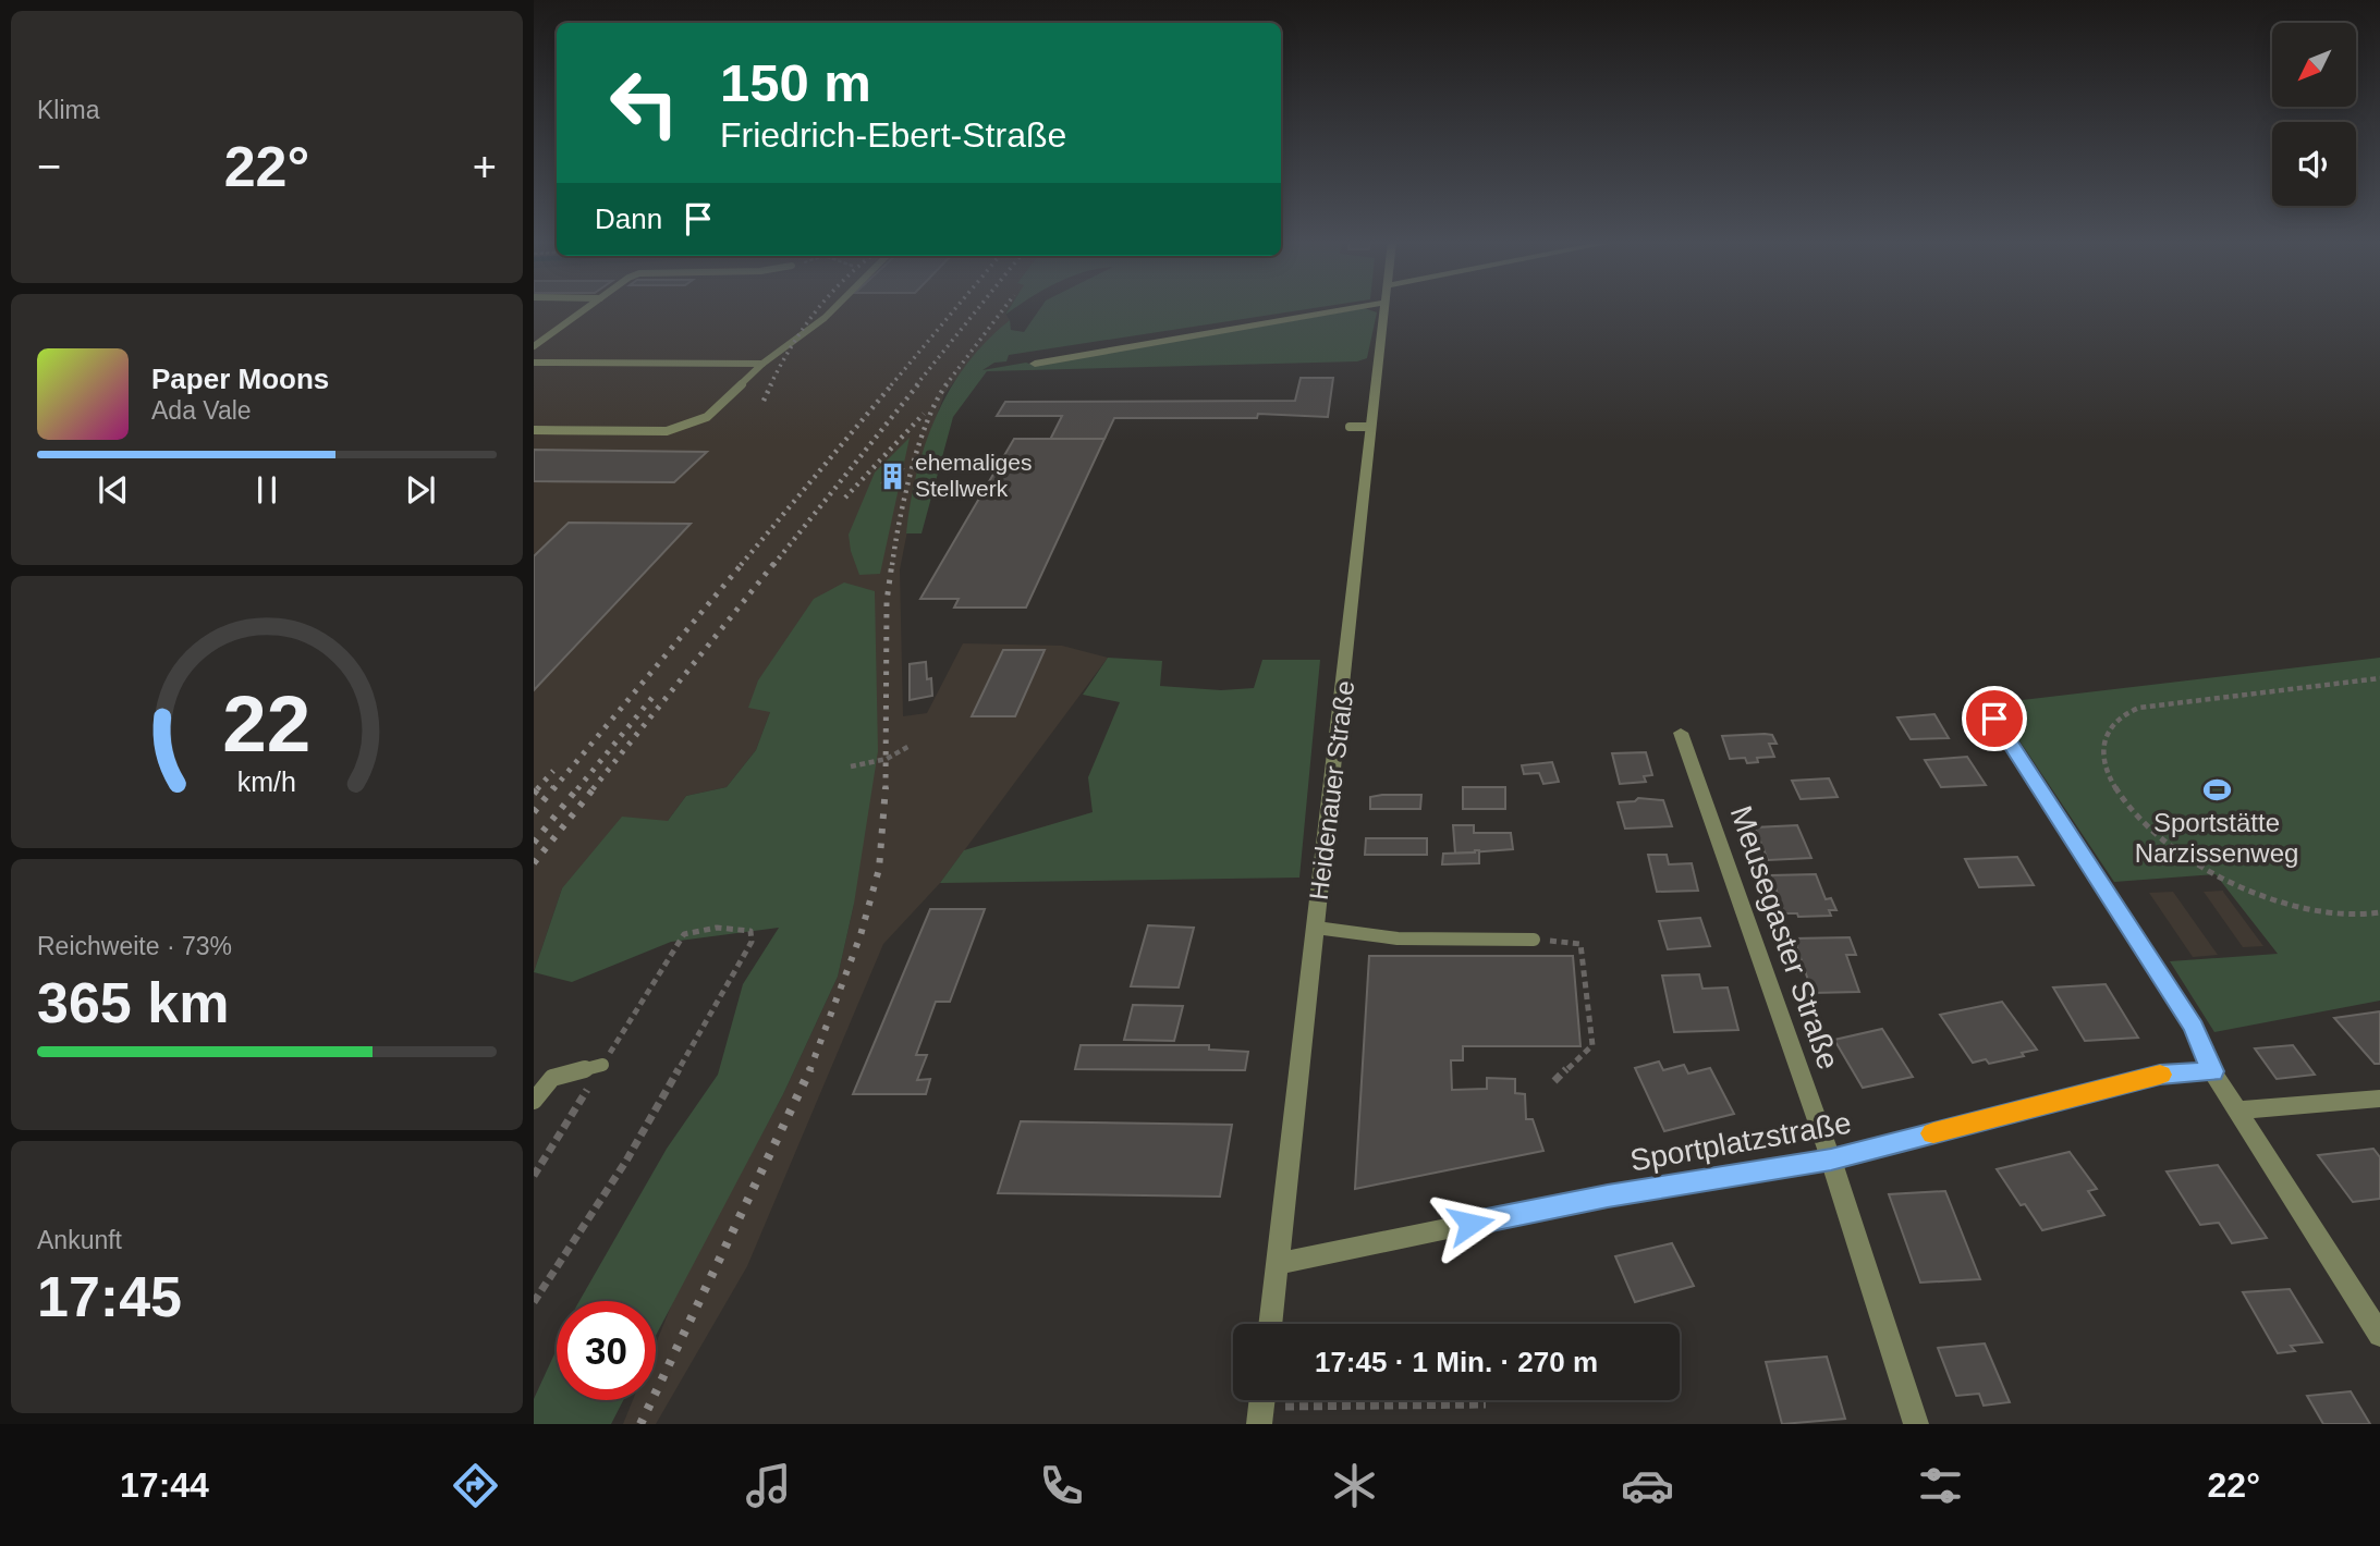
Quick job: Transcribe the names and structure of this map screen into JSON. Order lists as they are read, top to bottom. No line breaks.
{"streets":{"street":["Heidenauer Straße","Meusegaster Straße","Sportplatzstraße"]},"crossings":[["Heidenauer Straße","Sportplatzstraße"],["Meusegaster Straße","Sportplatzstraße"]],"places":{"building":["ehemaliges Stellwerk"],"sports":["Sportstätte Narzissenweg"]},"north":"bottom left","page":{"tile":["Klima",["Reichweite · 73%","365 km"],["Ankunft","17:45"]],"turn":["150 m","Friedrich-Ebert-Straße"],"heat":["−","22°","+"],"then":"Dann","song":["Paper Moons","Ada Vale"],"limit":"30","trip":"17:45 · 1 Min. · 270 m","tabs":["17:44","22°"],"gauge":["22","km/h"]}}
